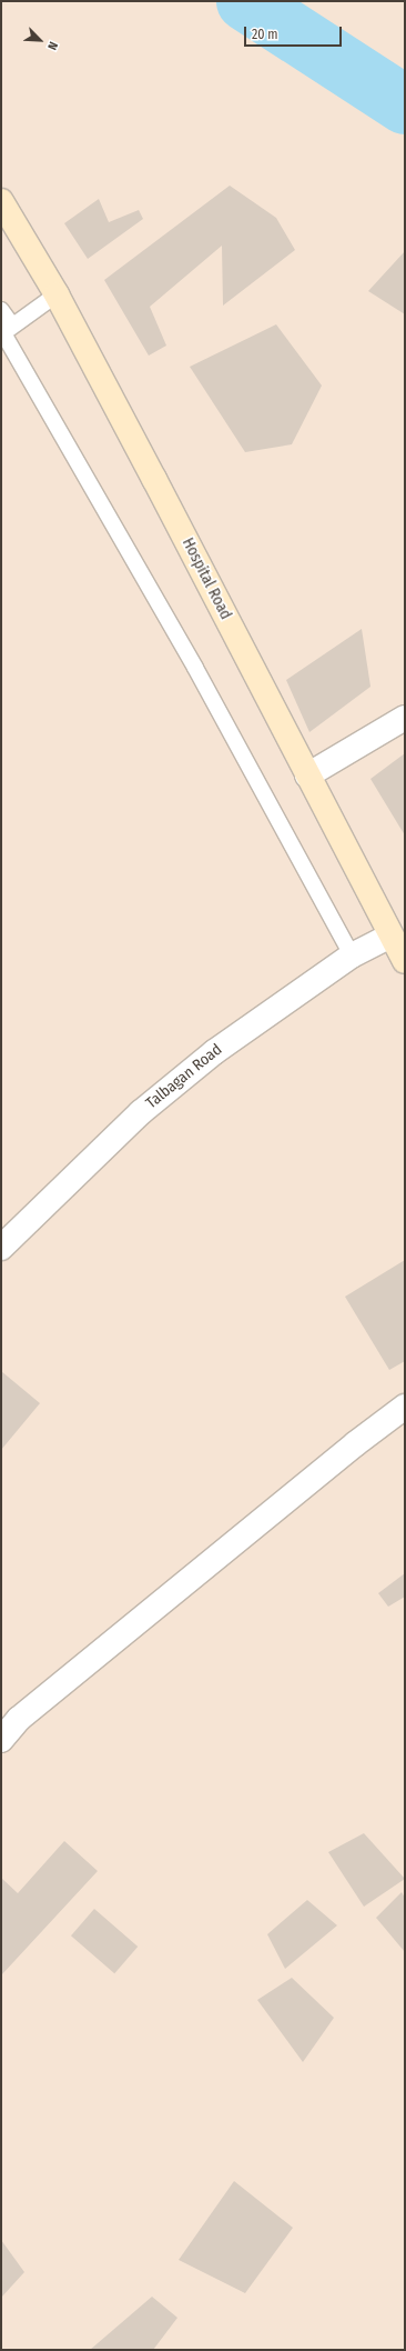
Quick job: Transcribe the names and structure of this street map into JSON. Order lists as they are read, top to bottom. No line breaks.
{"streets":{"main road":["Hospital Road"],"street":["Talbagan Road"]},"crossings":[["Hospital Road","Talbagan Road"]],"scale_bar":"20 m","north":"bottom right"}
